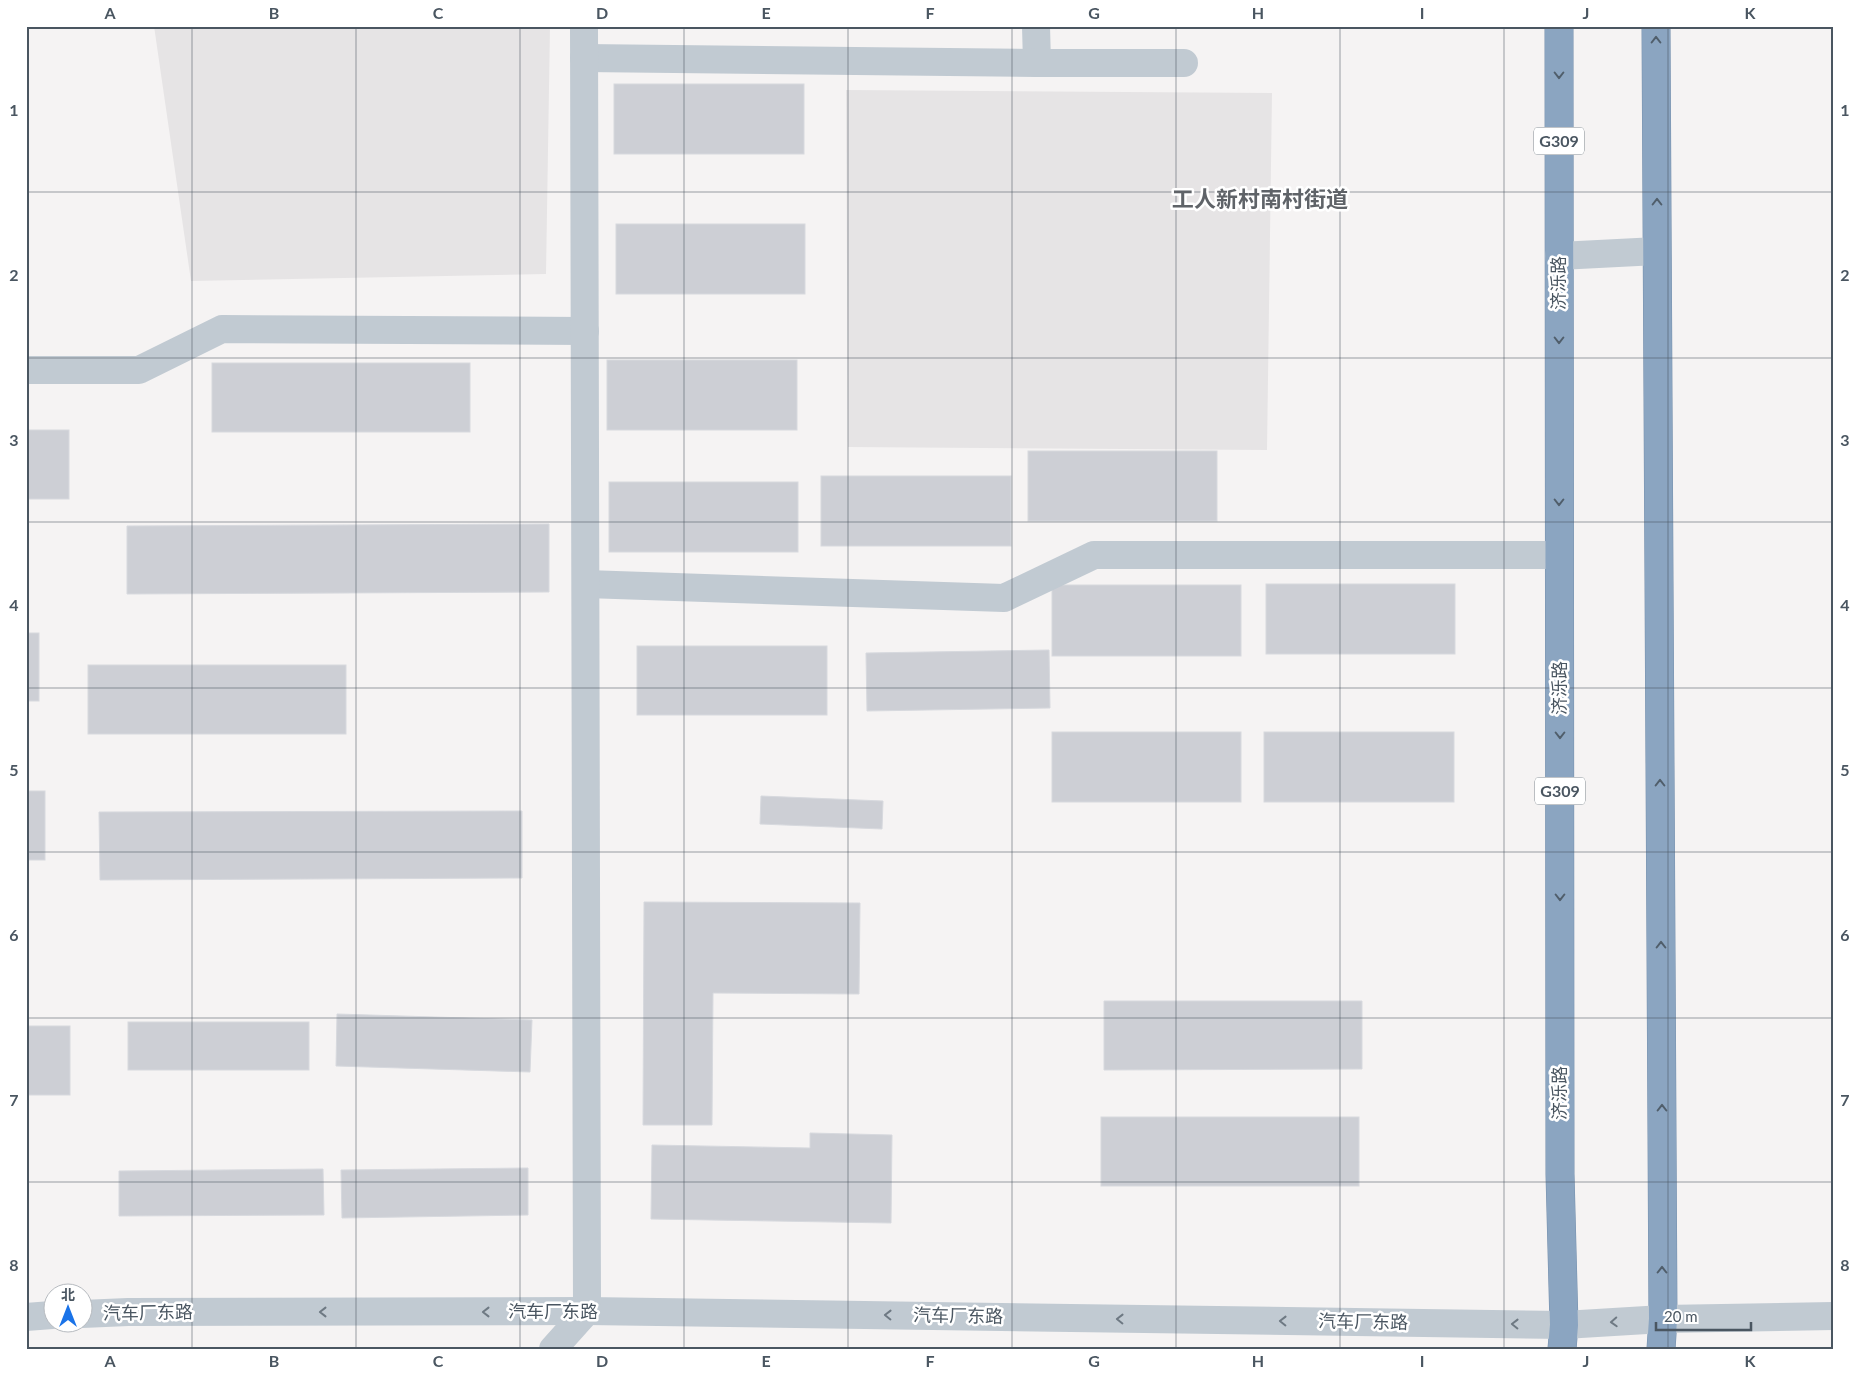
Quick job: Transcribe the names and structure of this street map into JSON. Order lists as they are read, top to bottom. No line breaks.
{"streets":{"highway":["G309","济泺路"],"street":["汽车厂东路"]},"crossings":[["济泺路","汽车厂东路"]],"one_way":["汽车厂东路"],"districts":["工人新村南村街道"],"scale_bar":"20 m","north":"top","grid":{"columns":["A","B","C","D","E","F","G","H","I","J","K"],"rows":["1","2","3","4","5","6","7","8"]}}
